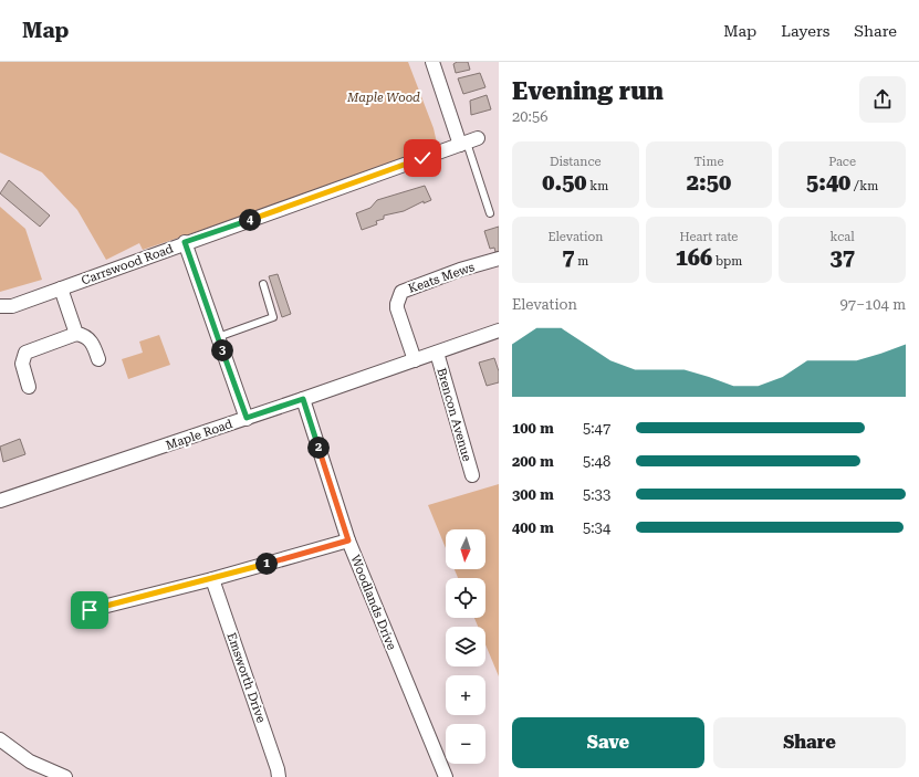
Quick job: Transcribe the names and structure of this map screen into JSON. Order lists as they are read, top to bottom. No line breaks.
{"streets":{"street":["Carrswood Road","Keats Mews","Brencon Avenue","Maple Road","Woodlands Drive","Emsworth Drive"]},"crossings":[["Keats Mews","Maple Road"],["Brencon Avenue","Maple Road"],["Maple Road","Woodlands Drive"]],"parks":["Maple Wood"],"north":"bottom","page":{"header":"Map","nav":["Map","Layers","Share"],"heading":["Evening run","20:56"],"stats":[["Distance","0.50 km"],["Time","2:50"],["Pace","5:40 /km"],["Elevation","7 m"],["Heart rate","166 bpm"],["kcal","37"]],"pins":["4","3","2","1"],"chart":["Elevation","97–104 m"],"list":[{"name":"100 m","note":"5:47"},{"name":"200 m","note":"5:48"},{"name":"300 m","note":"5:33"},{"name":"400 m","note":"5:34"}],"map_buttons":["+","−"],"buttons":["Save","Share"]}}
